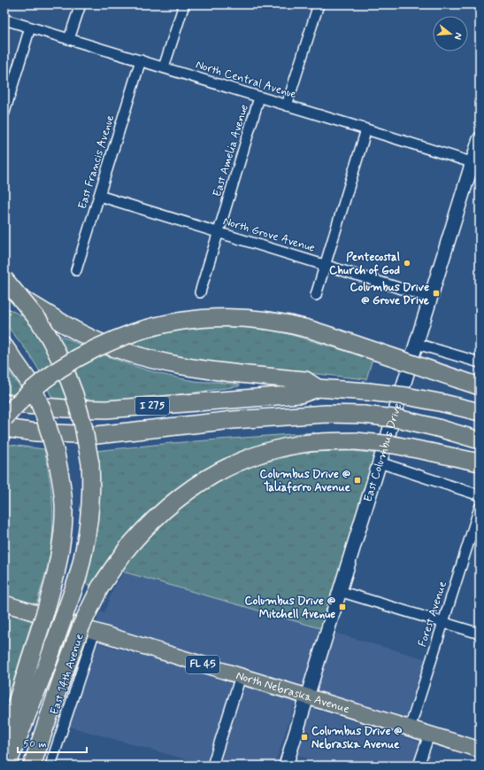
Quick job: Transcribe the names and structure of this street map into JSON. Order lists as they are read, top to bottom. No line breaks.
{"streets":{"highway":["I 275"],"main road":["East Columbus Drive","FL 45","North Nebraska Avenue"],"street":["North Central Avenue","East Amelia Avenue","East Francis Avenue","North Grove Avenue","Forest Avenue","East 14th Avenue"]},"crossings":[["North Central Avenue","East Amelia Avenue"],["North Central Avenue","East Francis Avenue"],["North Central Avenue","East Columbus Drive"],["East Amelia Avenue","North Grove Avenue"],["East Francis Avenue","North Grove Avenue"],["North Grove Avenue","East Columbus Drive"],["East Columbus Drive","North Nebraska Avenue"],["Forest Avenue","North Nebraska Avenue"],["East 14th Avenue","North Nebraska Avenue"]],"places":{"other":["Pentecostal Church of God"],"transit":["Columbus Drive @ Grove Drive","Columbus Drive @ Taliaferro Avenue","Columbus Drive @ Mitchell Avenue","Columbus Drive @ Nebraska Avenue"]},"scale_bar":"50 m","north":"right"}
